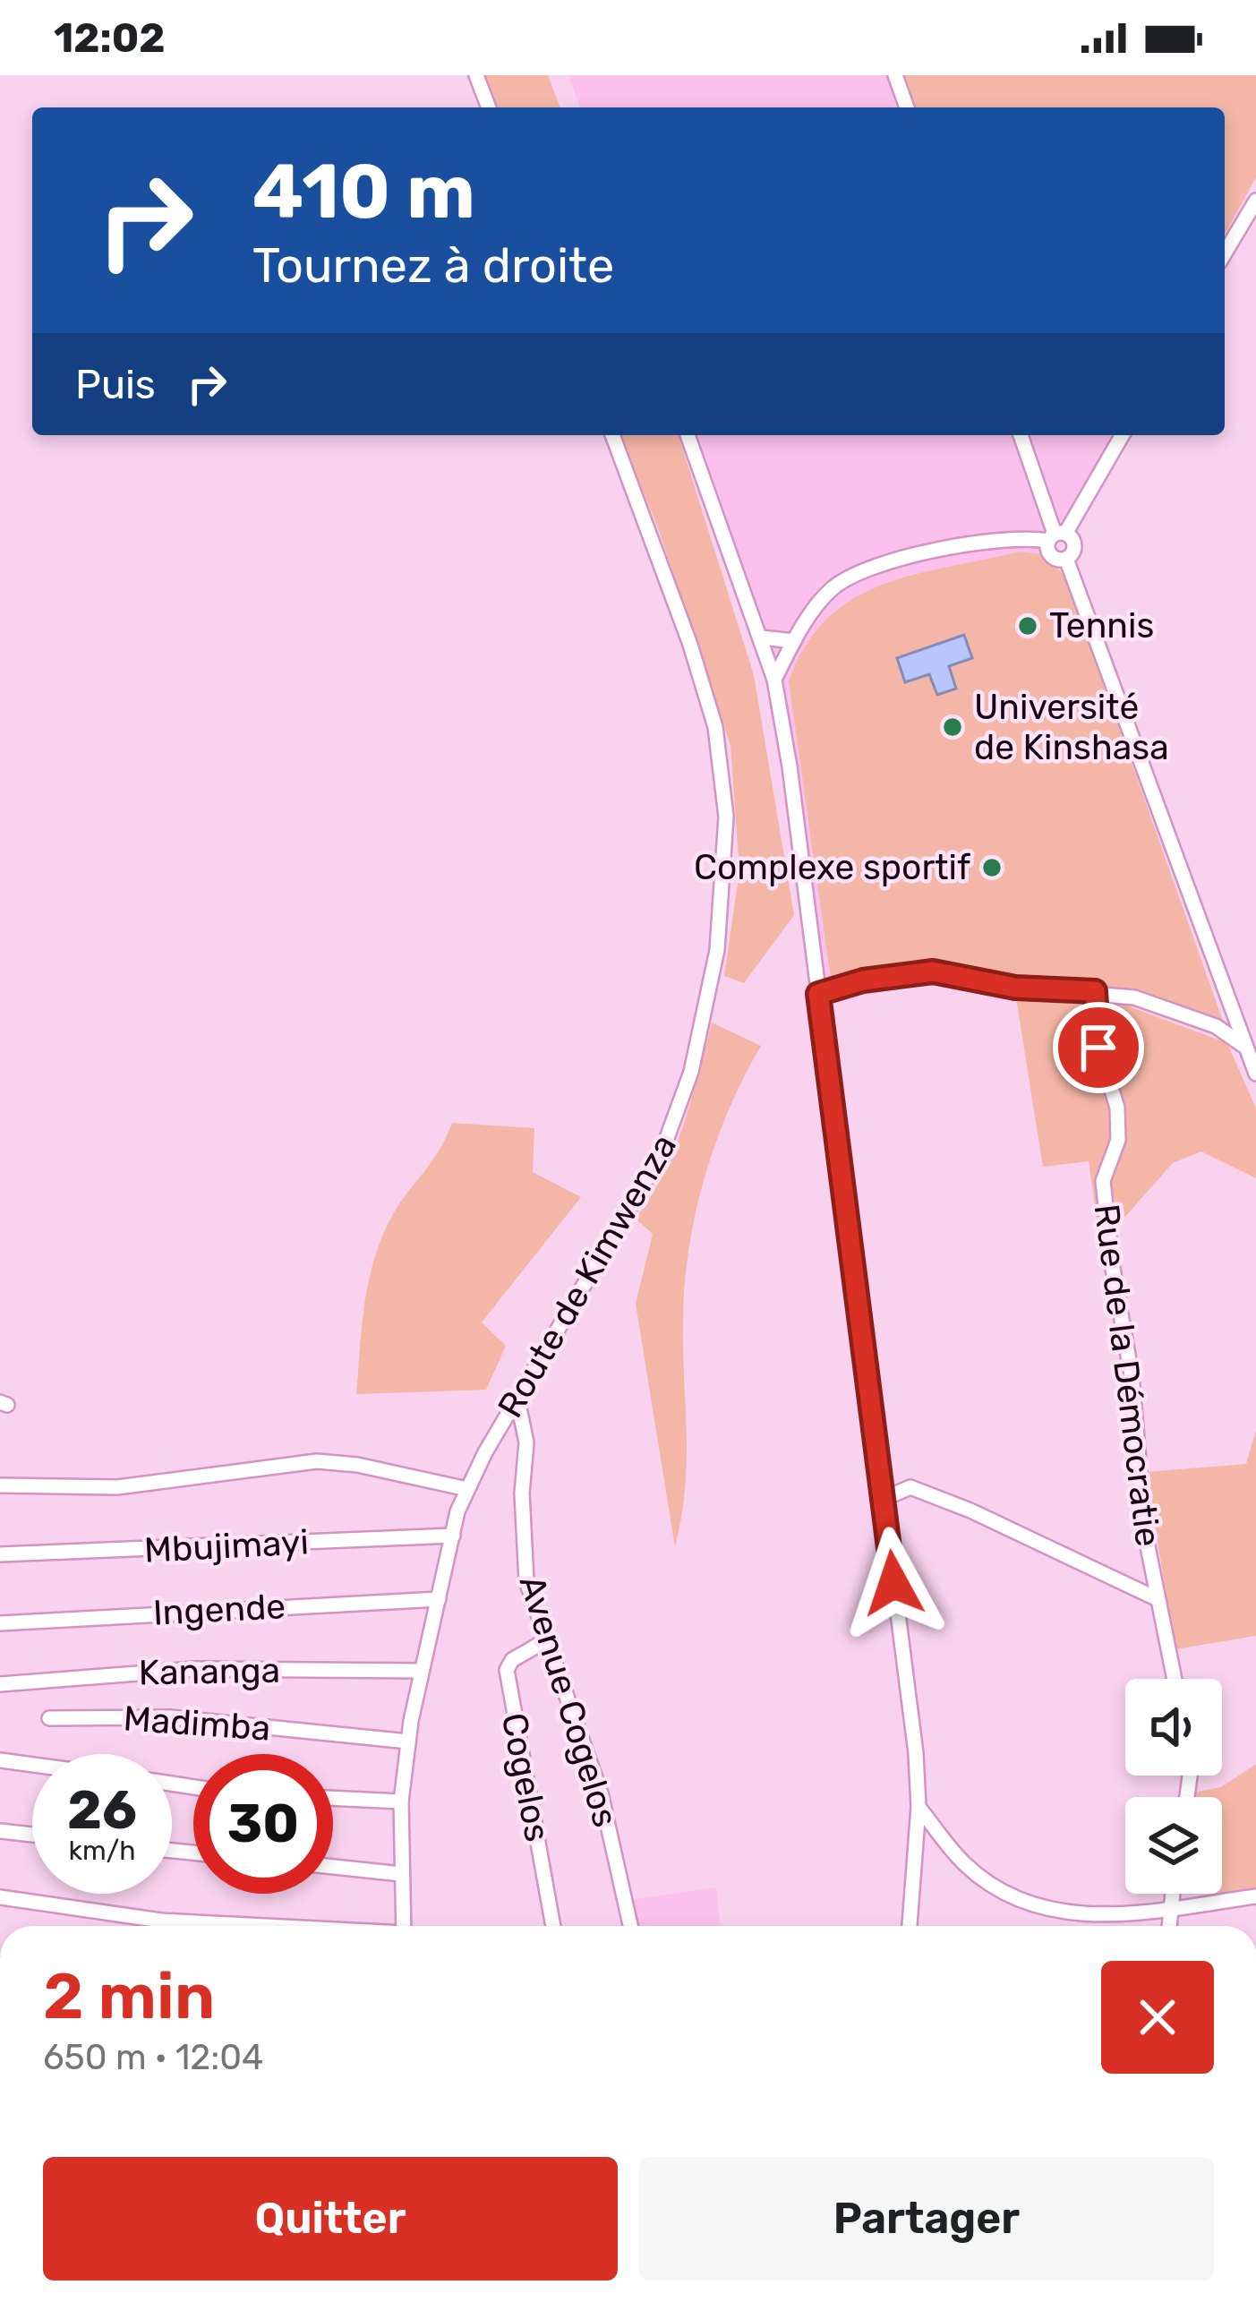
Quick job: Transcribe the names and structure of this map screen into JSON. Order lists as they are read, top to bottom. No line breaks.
{"streets":{"street":["Route de Kimwenza","Rue de la Démocratie","Mbujimayi","Ingende","Kananga","Avenue Cogelos","Madimba","Cogelos"]},"crossings":[["Route de Kimwenza","Mbujimayi"],["Route de Kimwenza","Ingende"],["Route de Kimwenza","Kananga"],["Route de Kimwenza","Avenue Cogelos"],["Route de Kimwenza","Madimba"],["Avenue Cogelos","Cogelos"]],"places":["Tennis","Université de Kinshasa","Complexe sportif"],"page":{"status":"12:02","turn":["410 m","Tournez à droite"],"then":"Puis","speed":"26 km/h","limit":"30","heading":["2 min","650 m · 12:04"],"buttons":["Quitter","Partager"]}}
